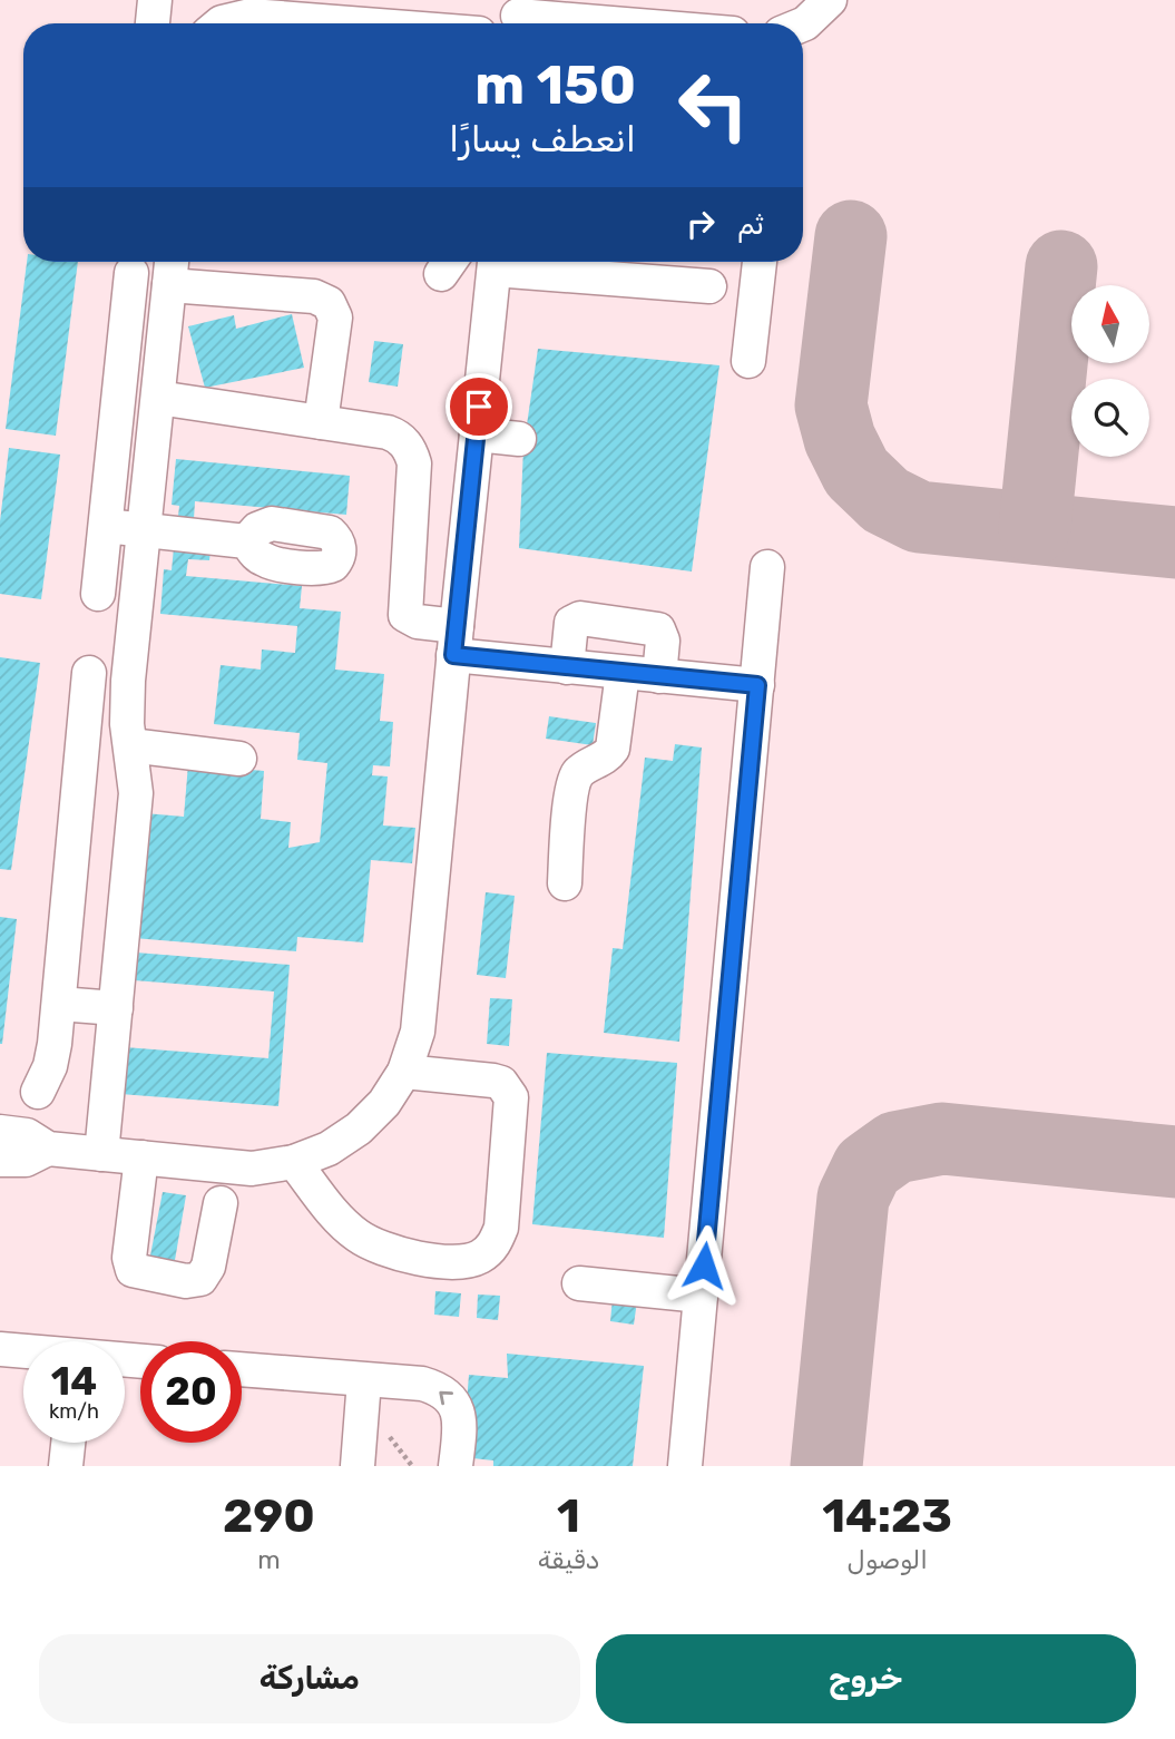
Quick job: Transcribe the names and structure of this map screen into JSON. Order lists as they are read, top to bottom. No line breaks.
{"north":"top","page":{"turn":["150 m","انعطف يسارًا"],"then":"ثم","speed":"14 km/h","limit":"20","eta":["14:23","الوصول","1","دقيقة","290","m"],"buttons":["خروج","مشاركة"]}}
